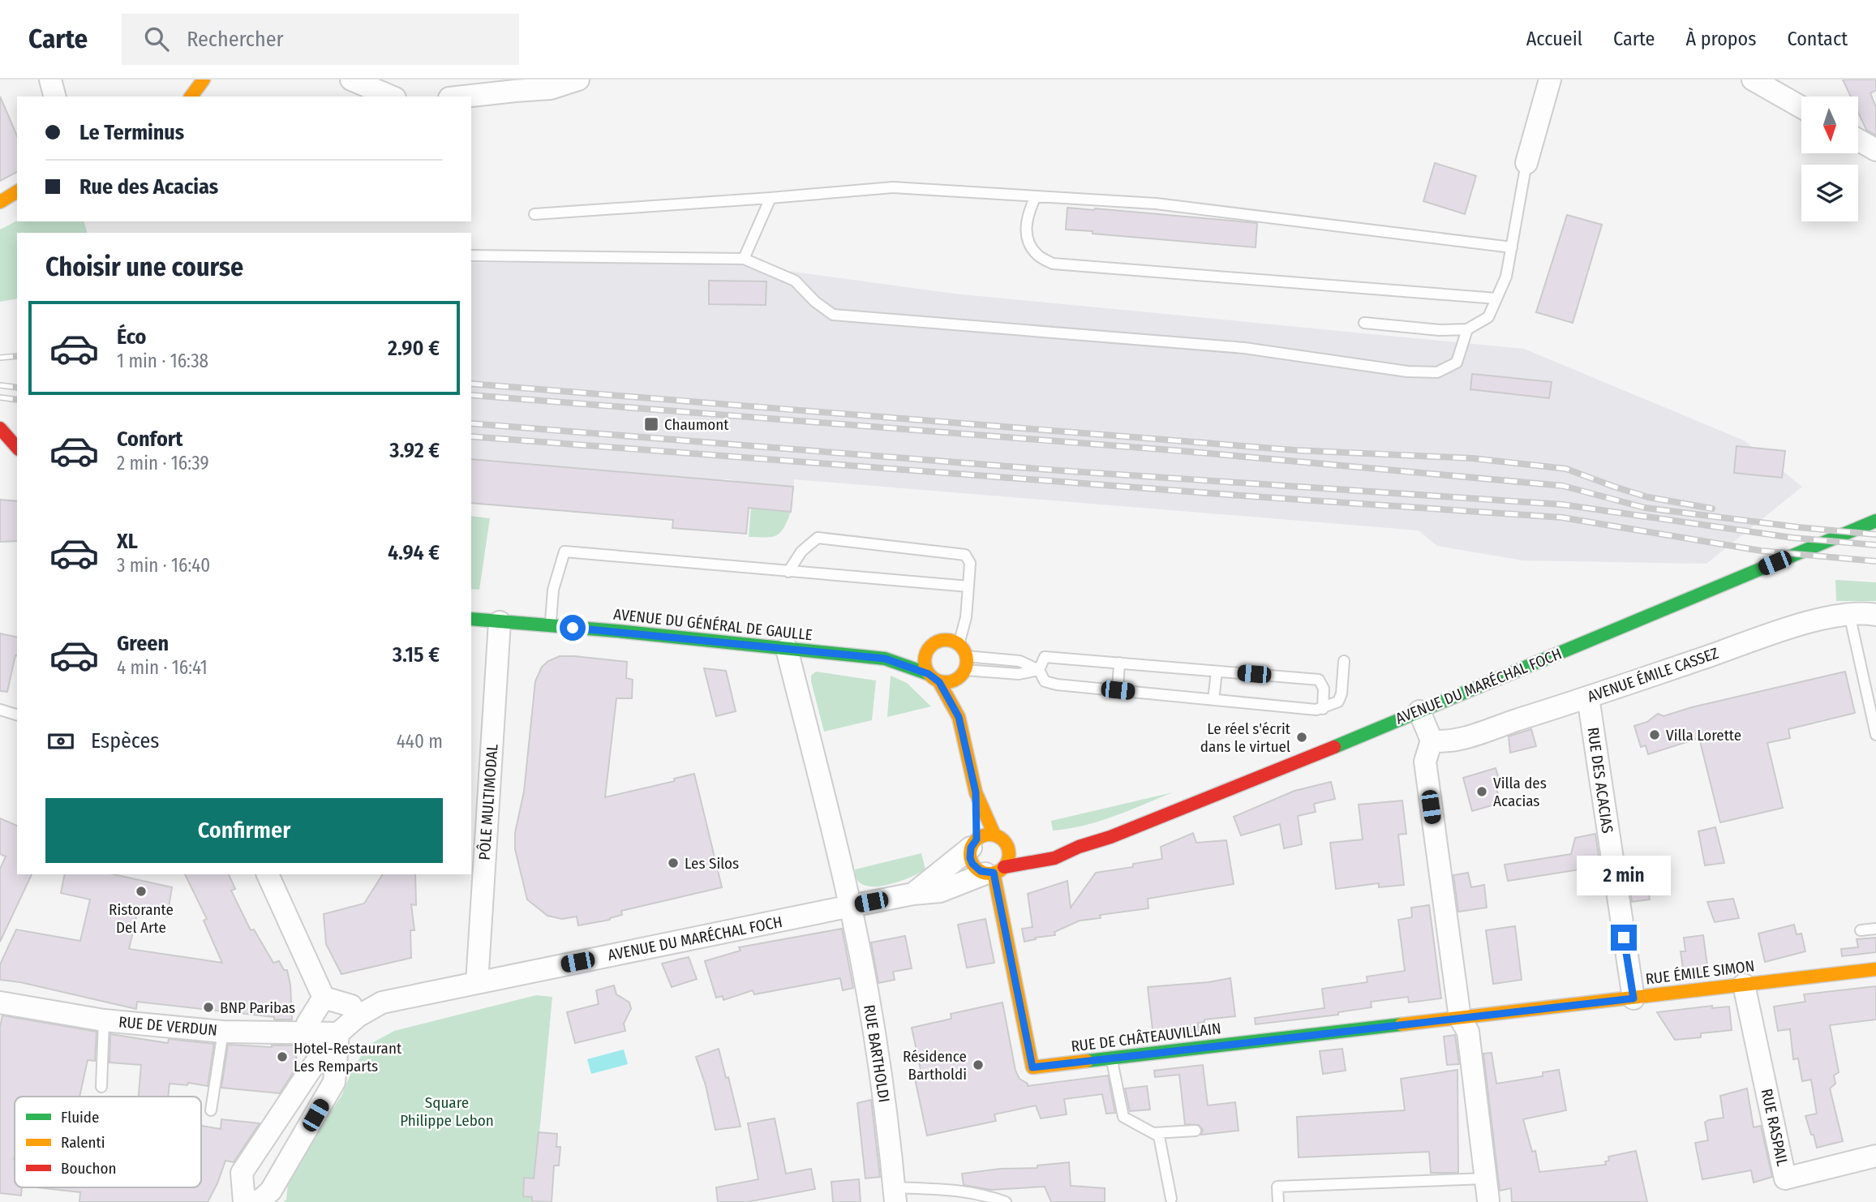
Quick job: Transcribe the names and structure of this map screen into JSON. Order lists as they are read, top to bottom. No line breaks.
{"streets":{"main road":["AVENUE DU GÉNÉRAL DE GAULLE","AVENUE DU MARÉCHAL FOCH","RUE ÉMILE SIMON","RUE DE CHÂTEAUVILLAIN"],"street":["AVENUE ÉMILE CASSEZ","RUE DES ACACIAS","PÔLE MULTIMODAL","RUE DE VERDUN","RUE BARTHOLDI","RUE RASPAIL"]},"crossings":[["AVENUE DU GÉNÉRAL DE GAULLE","PÔLE MULTIMODAL"],["AVENUE DU GÉNÉRAL DE GAULLE","RUE BARTHOLDI"],["AVENUE ÉMILE CASSEZ","RUE DES ACACIAS"],["AVENUE DU MARÉCHAL FOCH","PÔLE MULTIMODAL"],["AVENUE DU MARÉCHAL FOCH","RUE DE VERDUN"],["AVENUE DU MARÉCHAL FOCH","RUE DE CHÂTEAUVILLAIN"],["AVENUE DU MARÉCHAL FOCH","RUE BARTHOLDI"],["RUE DES ACACIAS","RUE ÉMILE SIMON"],["RUE ÉMILE SIMON","RUE DE CHÂTEAUVILLAIN"],["RUE ÉMILE SIMON","RUE RASPAIL"]],"parks":["Square Philippe Lebon"],"places":{"transit":["Chaumont"],"other":["Villa Lorette","Le réel s'écrit dans le virtuel","Villa des Acacias","Les Silos","Ristorante Del Arte","BNP Paribas","Hotel-Restaurant Les Remparts","Résidence Bartholdi"]},"legend":["Fluide","Ralenti","Bouchon"],"north":"bottom","page":{"header":"Carte","search":"Rechercher","nav":["Accueil","Carte","À propos","Contact"],"banner":["Le Terminus","Rue des Acacias"],"heading":"Choisir une course","list":[{"name":"Éco","note":"1 min · 16:38","value":"2.90 €"},{"name":"Confort","note":"2 min · 16:39","value":"3.92 €"},{"name":"XL","note":"3 min · 16:40","value":"4.94 €"},{"name":"Green","note":"4 min · 16:41","value":"3.15 €"}],"pay":["Espèces","440 m"],"buttons":"Confirmer","bubble":"2 min"}}
